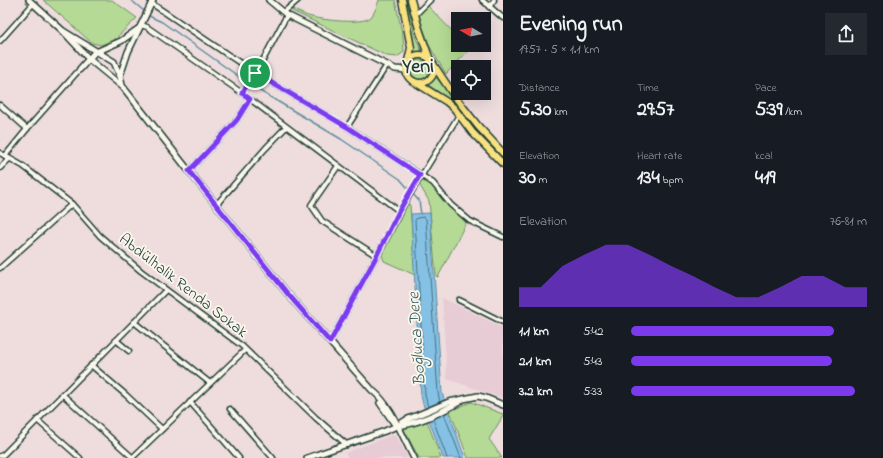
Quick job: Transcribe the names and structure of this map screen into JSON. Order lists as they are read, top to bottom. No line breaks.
{"streets":{"street":["Abdülhalik Renda Sokak"]},"districts":["Yeni"],"water":["Boğluca Dere"],"north":"left","page":{"heading":["Evening run","19:57 · 5 × 1.1 km"],"stats":[["Distance","5.30 km"],["Time","29:57"],["Pace","5:39 /km"],["Elevation","30 m"],["Heart rate","134 bpm"],["kcal","419"]],"chart":["Elevation","76–81 m"],"list":[{"name":"1.1 km","note":"5:42"},{"name":"2.1 km","note":"5:43"},{"name":"3.2 km","note":"5:33"}]}}
